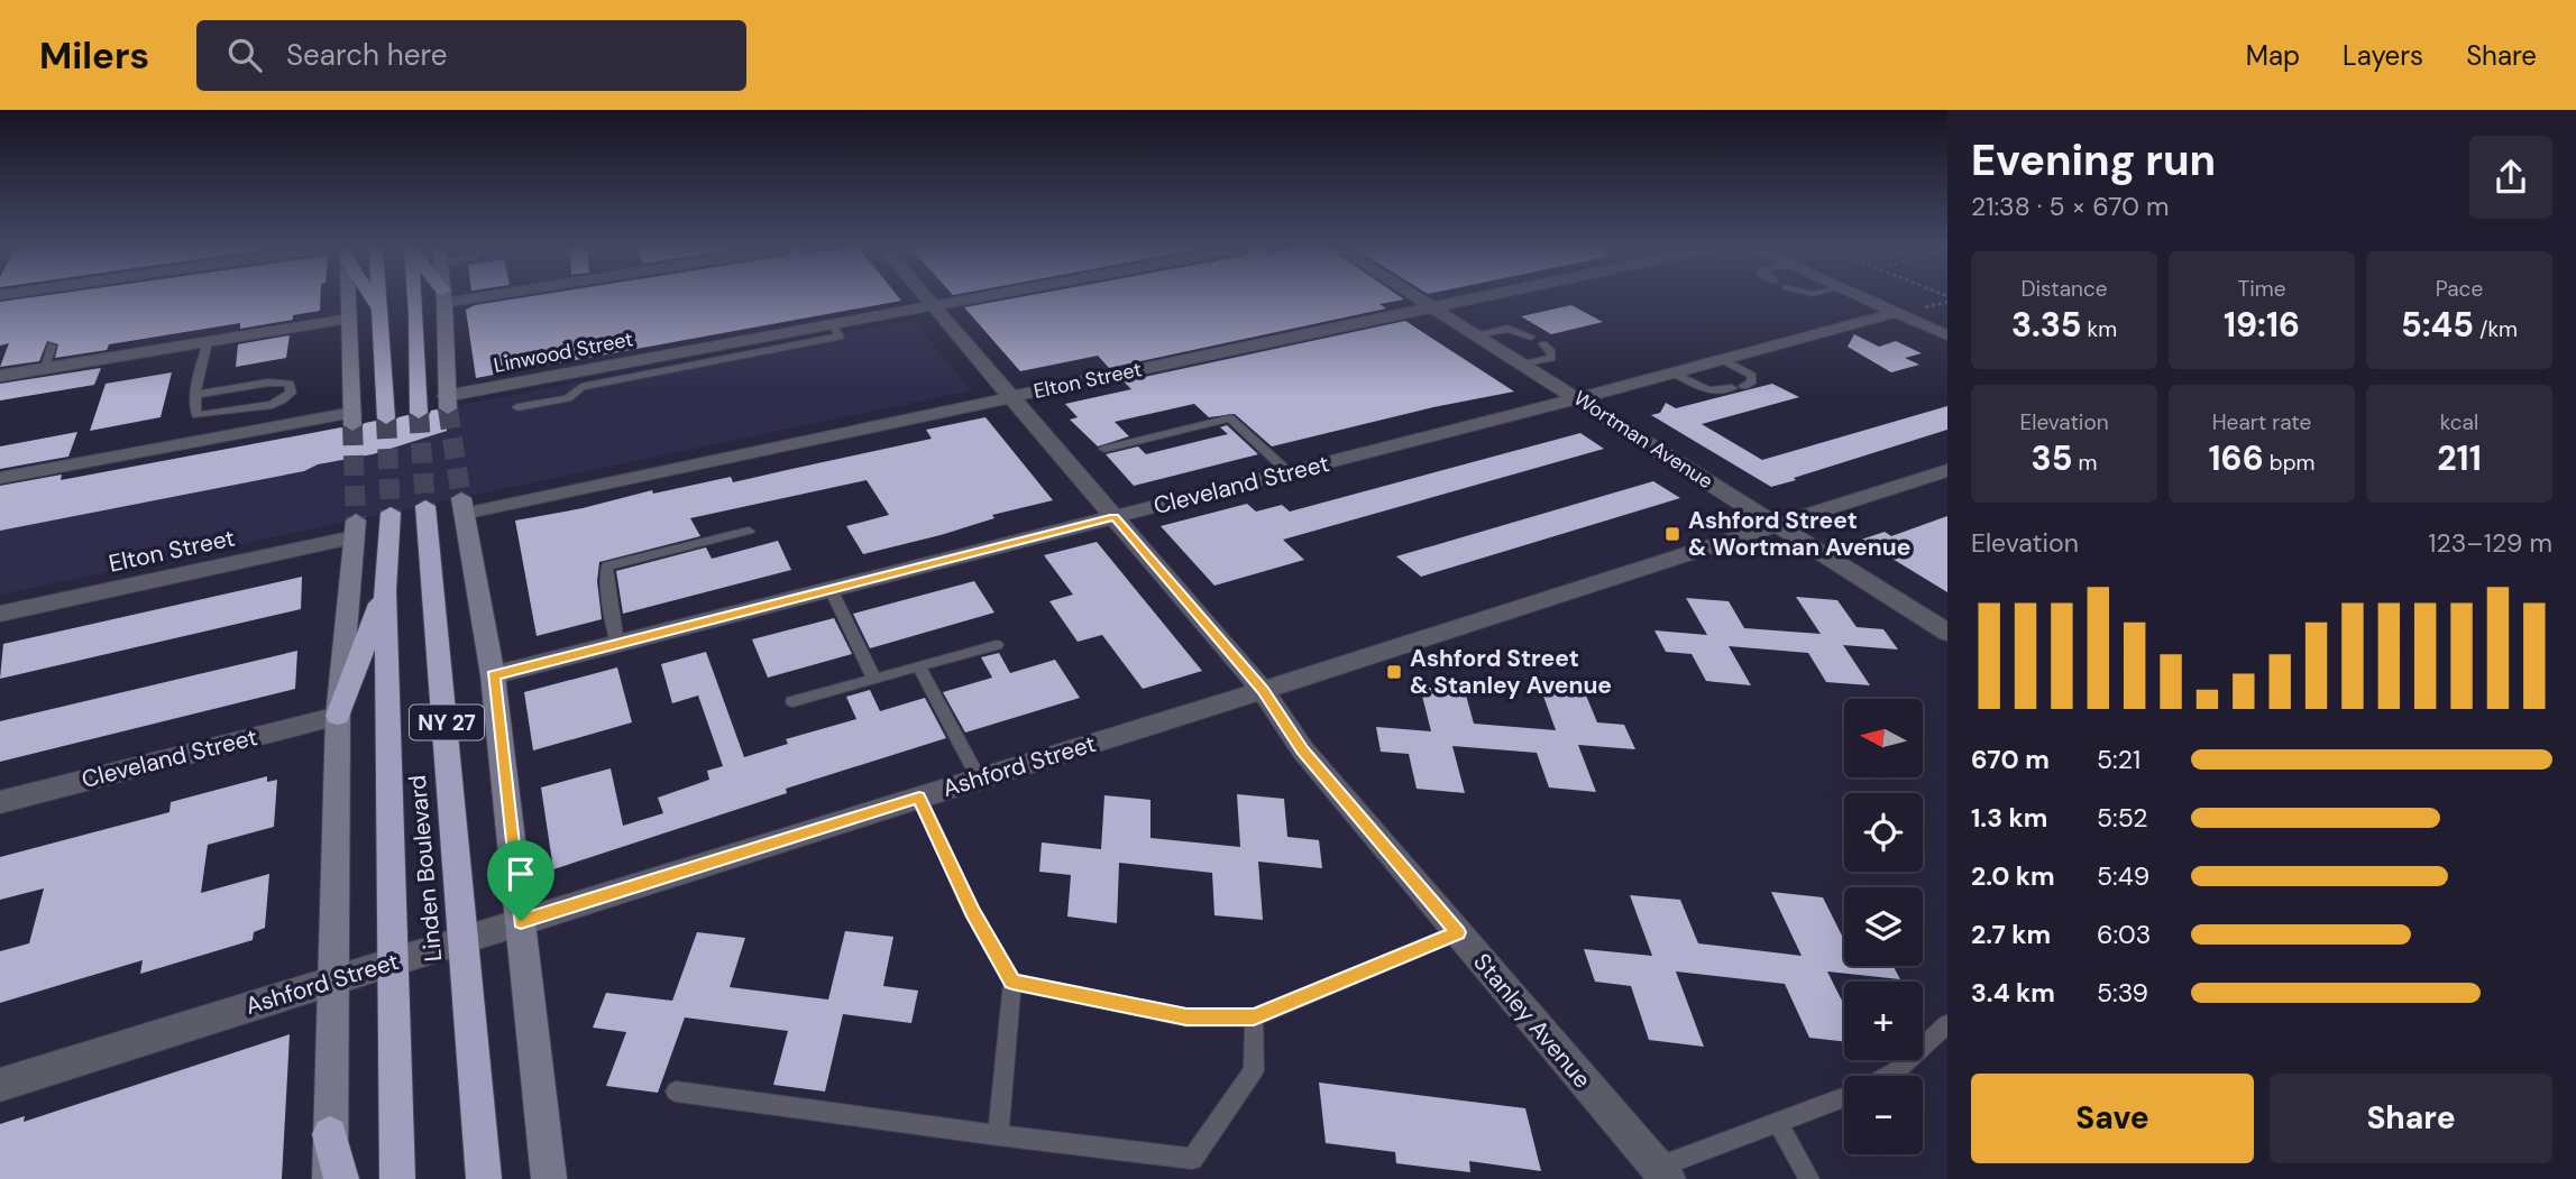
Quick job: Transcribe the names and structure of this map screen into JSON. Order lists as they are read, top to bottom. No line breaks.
{"streets":{"highway":["NY 27","Linden Boulevard"],"street":["Linwood Street","Elton Street","Wortman Avenue","Cleveland Street","Ashford Street","Stanley Avenue"]},"crossings":[["Linwood Street","Stanley Avenue"],["Elton Street","Wortman Avenue"],["Elton Street","Cleveland Street"],["Elton Street","Stanley Avenue"],["Wortman Avenue","Cleveland Street"],["Wortman Avenue","Ashford Street"],["Cleveland Street","Stanley Avenue"],["Ashford Street","Linden Boulevard"],["Ashford Street","Stanley Avenue"]],"places":{"transit":["Ashford Street & Wortman Avenue","Ashford Street & Stanley Avenue"]},"north":"left","page":{"header":"Milers","search":"Search here","nav":["Map","Layers","Share"],"heading":["Evening run","21:38 · 5 × 670 m"],"stats":[["Distance","3.35 km"],["Time","19:16"],["Pace","5:45 /km"],["Elevation","35 m"],["Heart rate","166 bpm"],["kcal","211"]],"chart":["Elevation","123–129 m"],"map_buttons":["+","−"],"list":[{"name":"670 m","note":"5:21"},{"name":"1.3 km","note":"5:52"},{"name":"2.0 km","note":"5:49"},{"name":"2.7 km","note":"6:03"},{"name":"3.4 km","note":"5:39"}],"buttons":["Save","Share"]}}
